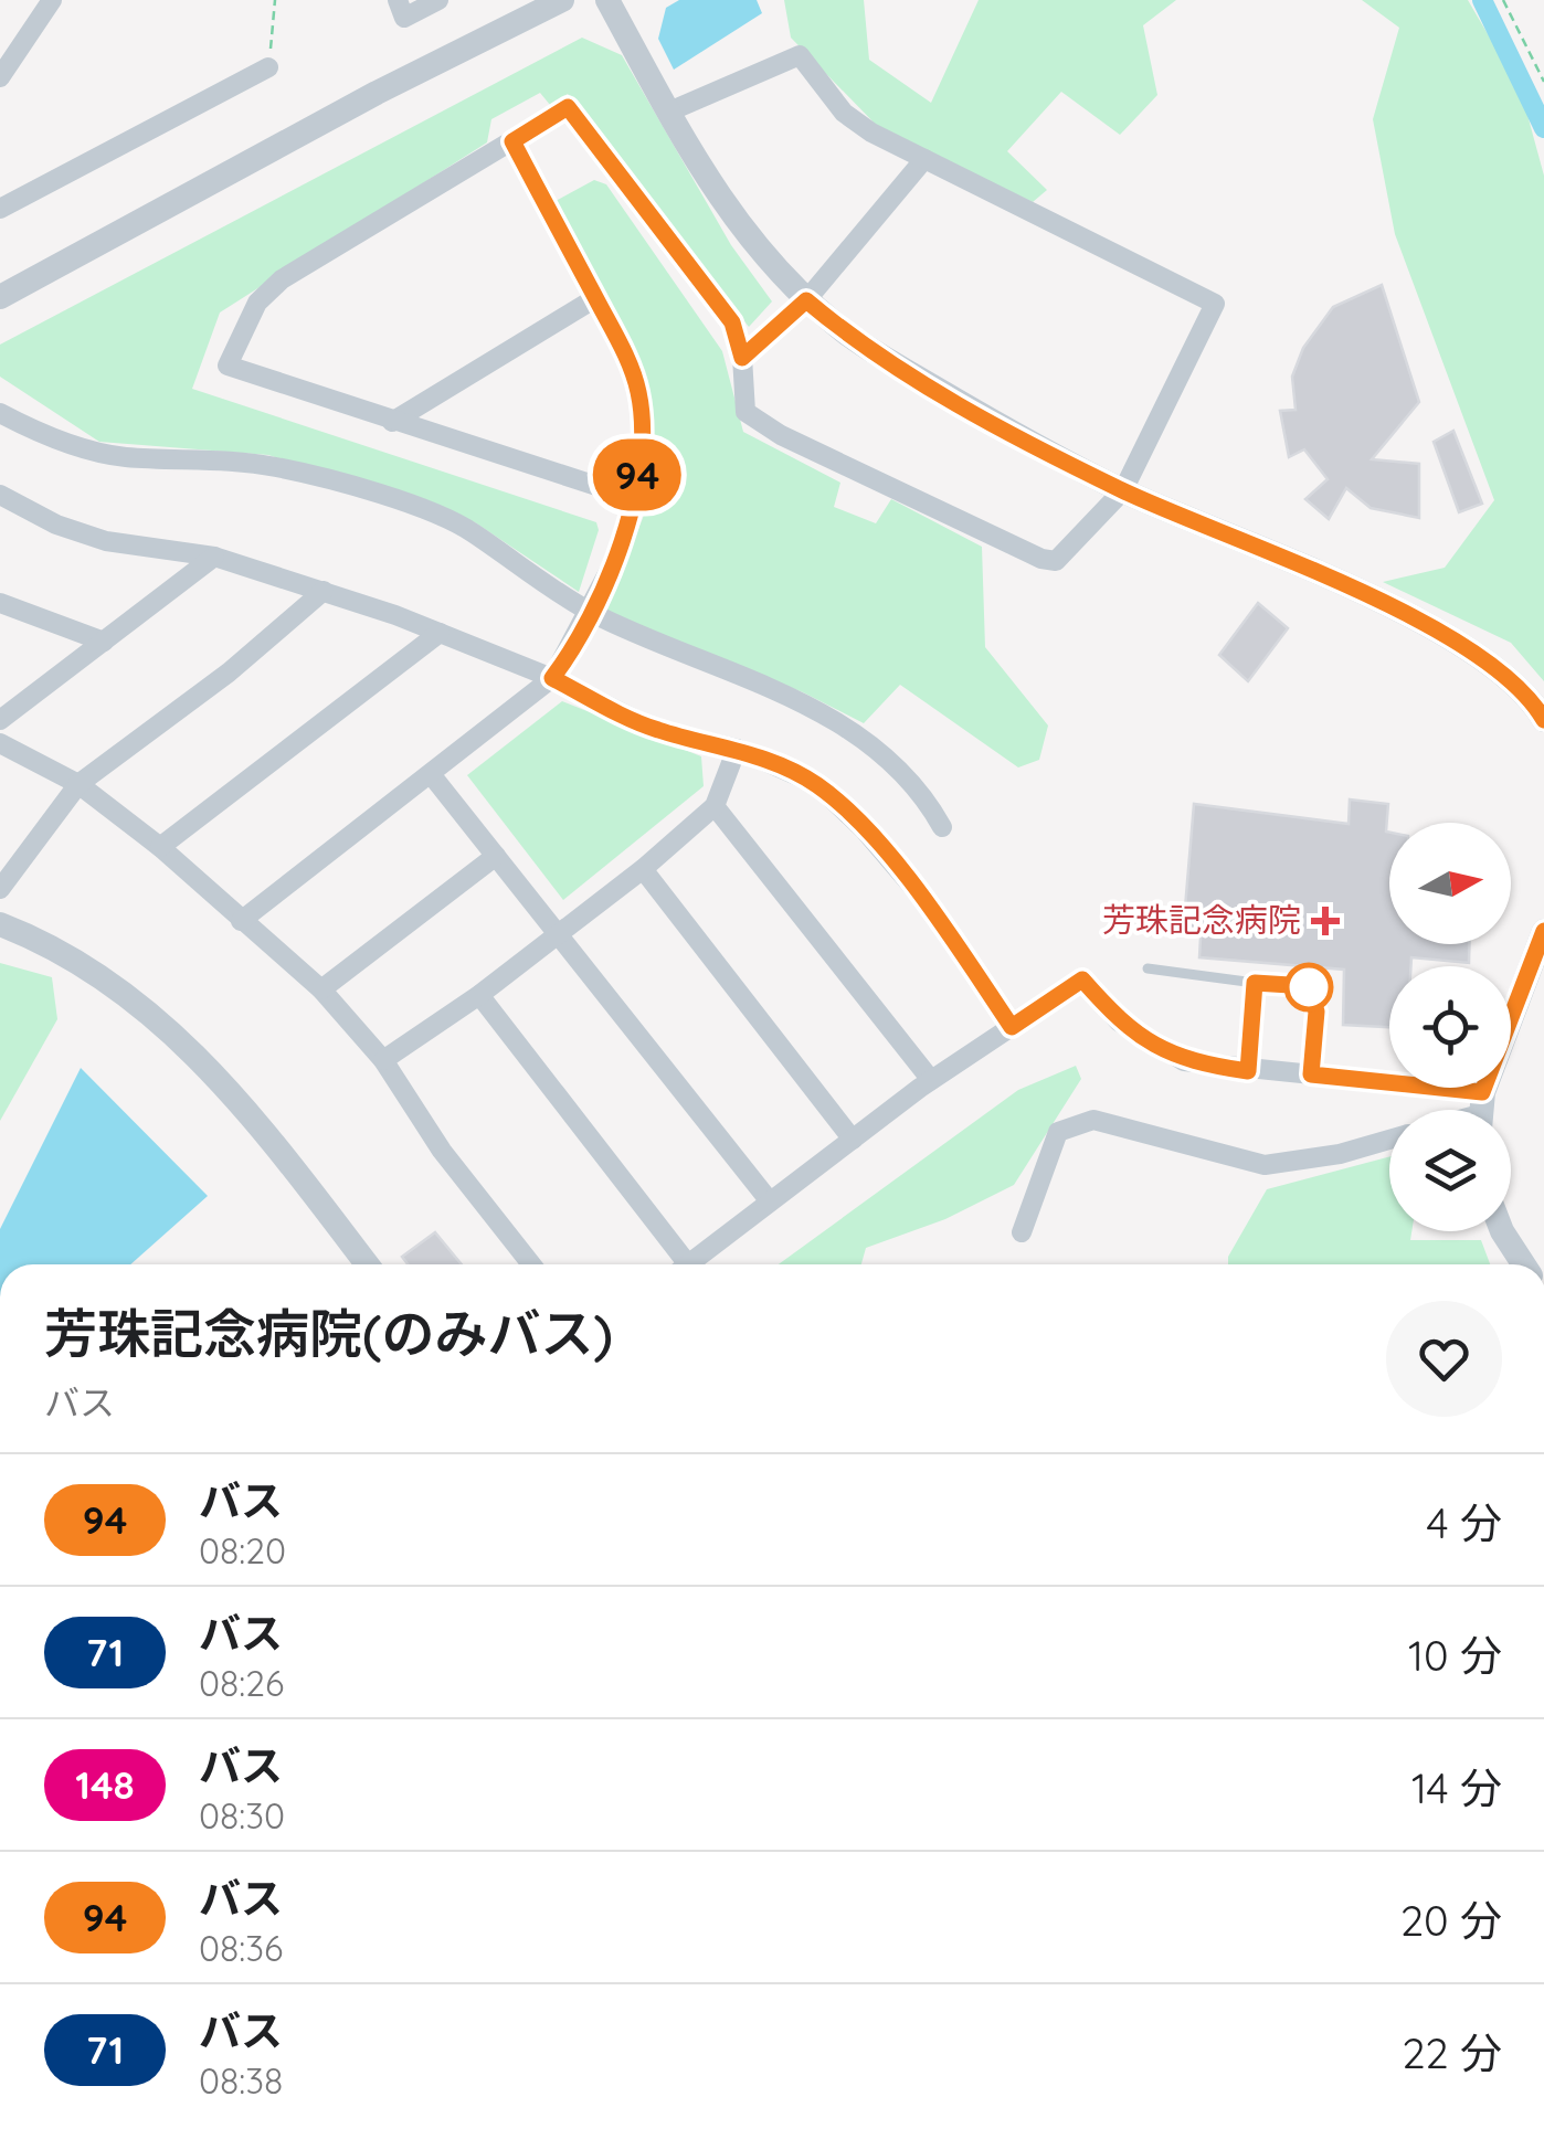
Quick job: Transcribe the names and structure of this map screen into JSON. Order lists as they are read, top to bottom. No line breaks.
{"places":{"health":["芳珠記念病院"]},"lines":["bus line 94"],"north":"right","page":{"on_map":"94","heading":["芳珠記念病院(のみバス)","バス"],"list":[{"mark":"94","name":"バス","note":"08:20","value":"4 分"},{"mark":"71","name":"バス","note":"08:26","value":"10 分"},{"mark":"148","name":"バス","note":"08:30","value":"14 分"},{"mark":"94","name":"バス","note":"08:36","value":"20 分"},{"mark":"71","name":"バス","note":"08:38","value":"22 分"}]}}
